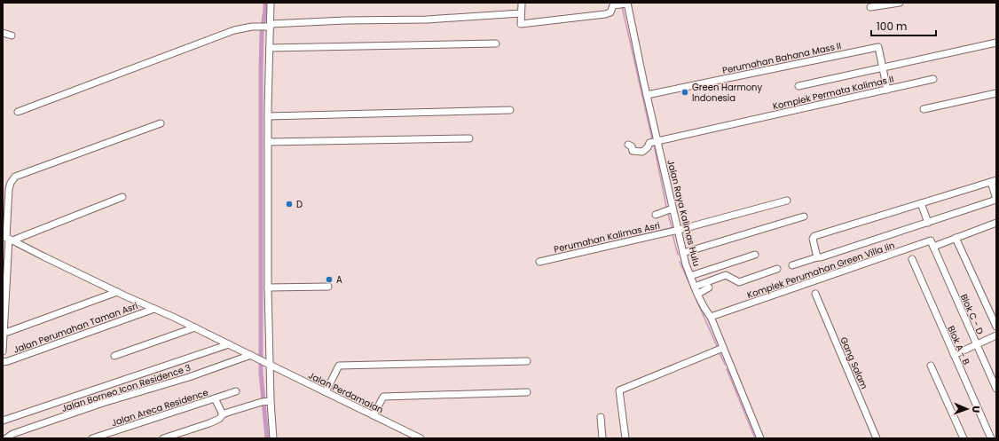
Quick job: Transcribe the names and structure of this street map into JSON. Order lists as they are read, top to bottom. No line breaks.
{"streets":{"street":["Perumahan Bahana Mass II","Komplek Permata Kalimas II","Jalan Raya Kalimas Hulu","Perumahan Kalimas Asri","Komplek Perumahan Green Villa Iin","Blok C - D","Jalan Perumahan Taman Asri","Blok A - B","Gang Salam","Jalan Borneo Icon Residence 3","Jalan Perdamaian","Jalan Areca Residence"]},"crossings":[["Perumahan Bahana Mass II","Komplek Permata Kalimas II"],["Perumahan Bahana Mass II","Jalan Raya Kalimas Hulu"],["Komplek Permata Kalimas II","Jalan Raya Kalimas Hulu"],["Jalan Raya Kalimas Hulu","Perumahan Kalimas Asri"],["Jalan Raya Kalimas Hulu","Komplek Perumahan Green Villa Iin"],["Komplek Perumahan Green Villa Iin","Blok C - D"],["Jalan Perumahan Taman Asri","Jalan Perdamaian"],["Jalan Borneo Icon Residence 3","Jalan Perdamaian"]],"places":["Green Harmony Indonesia","D","A"],"scale_bar":"100 m","north":"right"}
